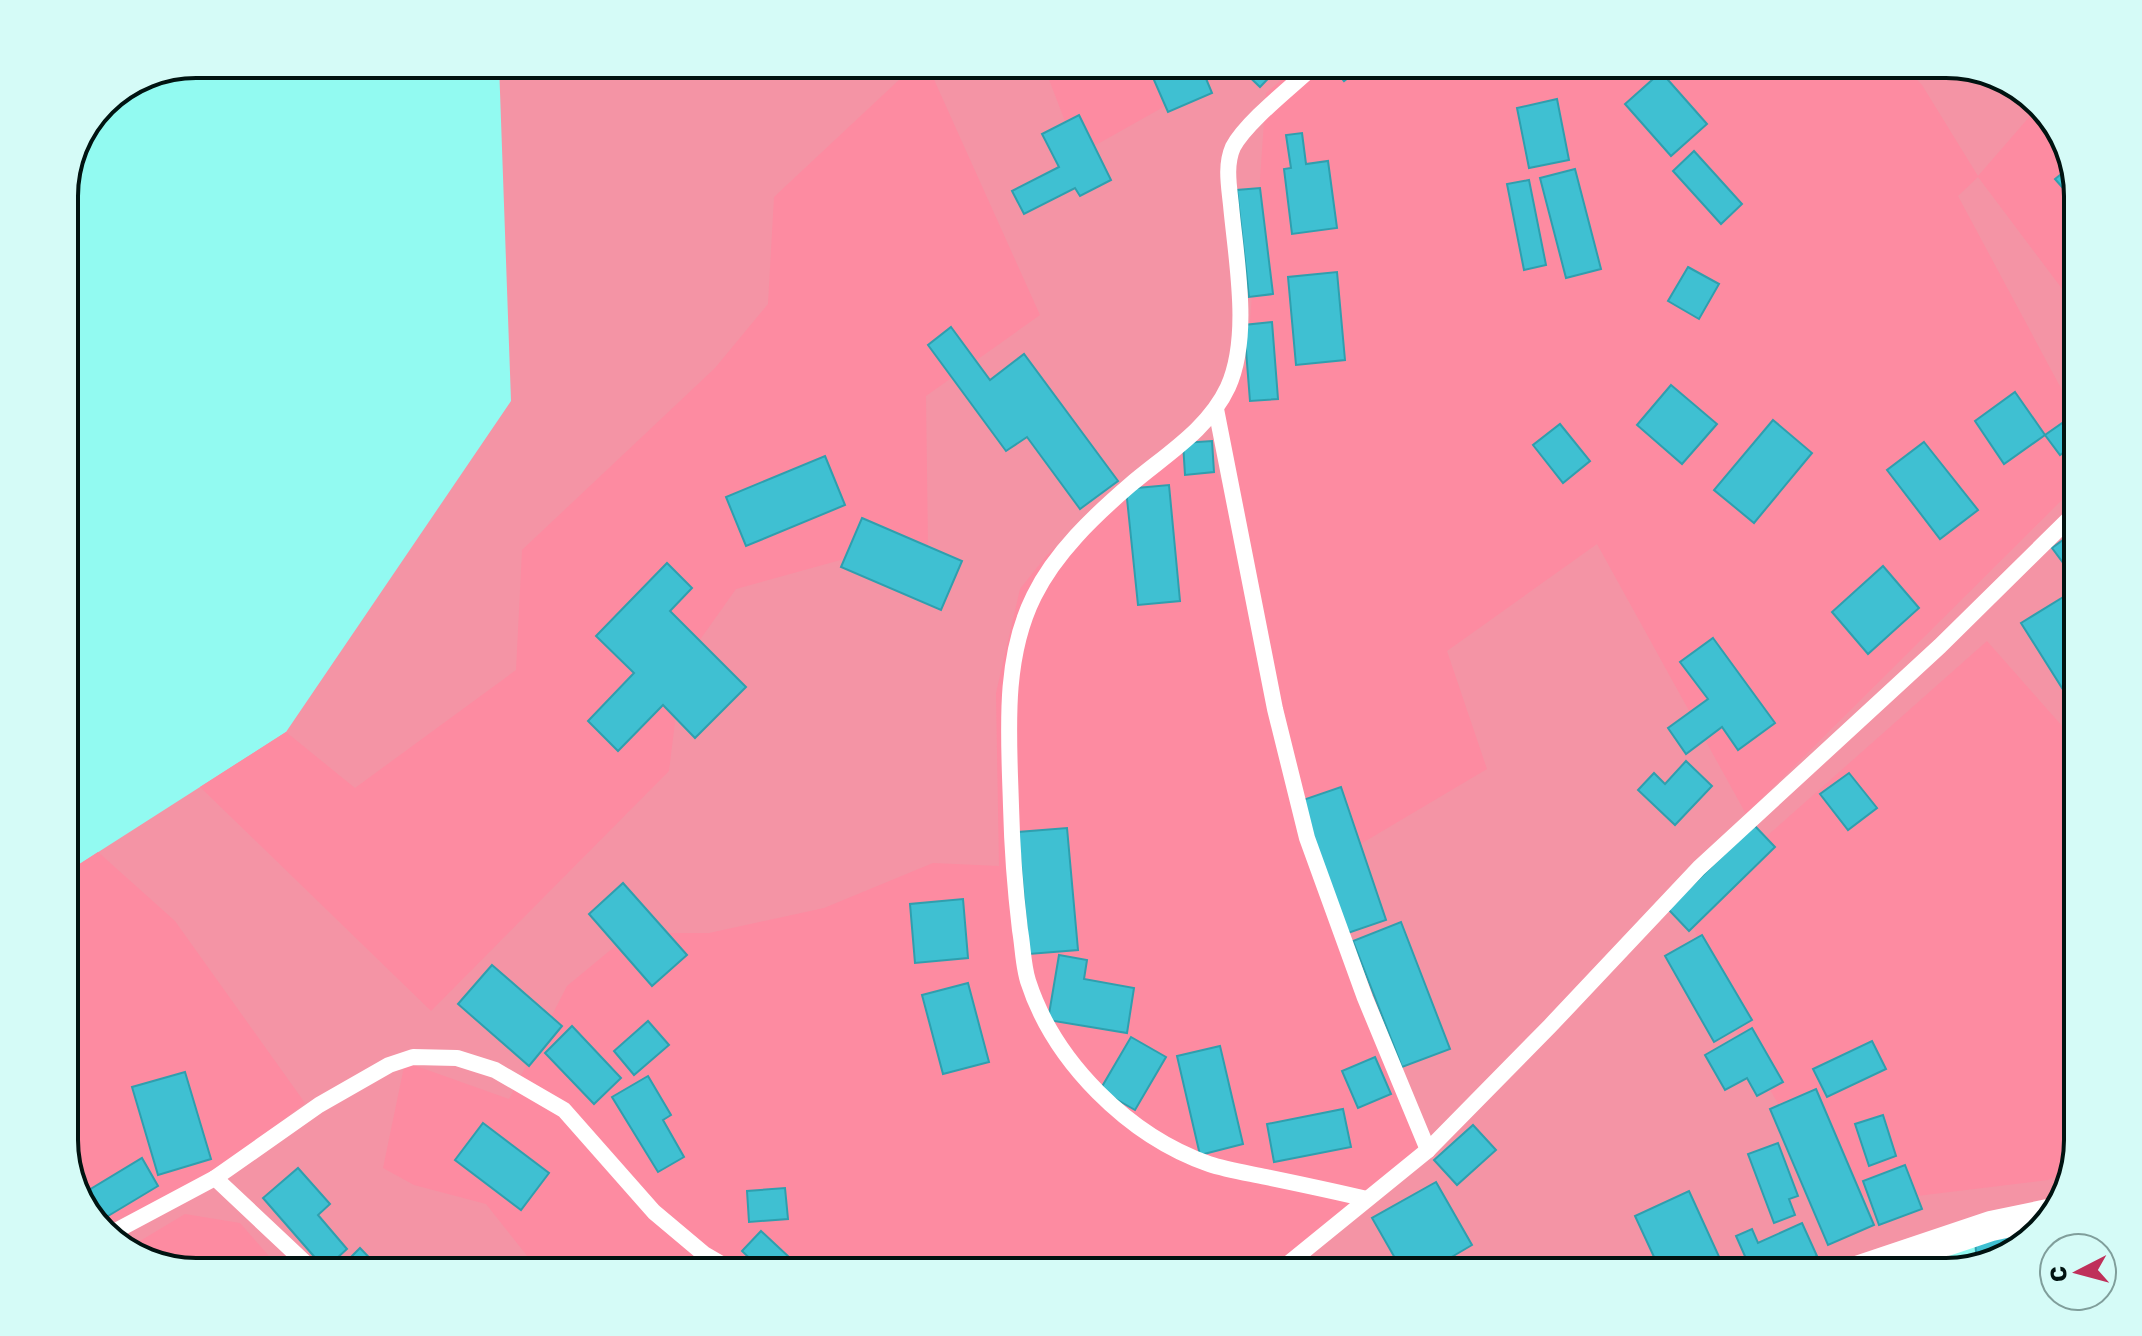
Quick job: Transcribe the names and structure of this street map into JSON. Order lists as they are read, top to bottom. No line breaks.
{"north":"left"}
